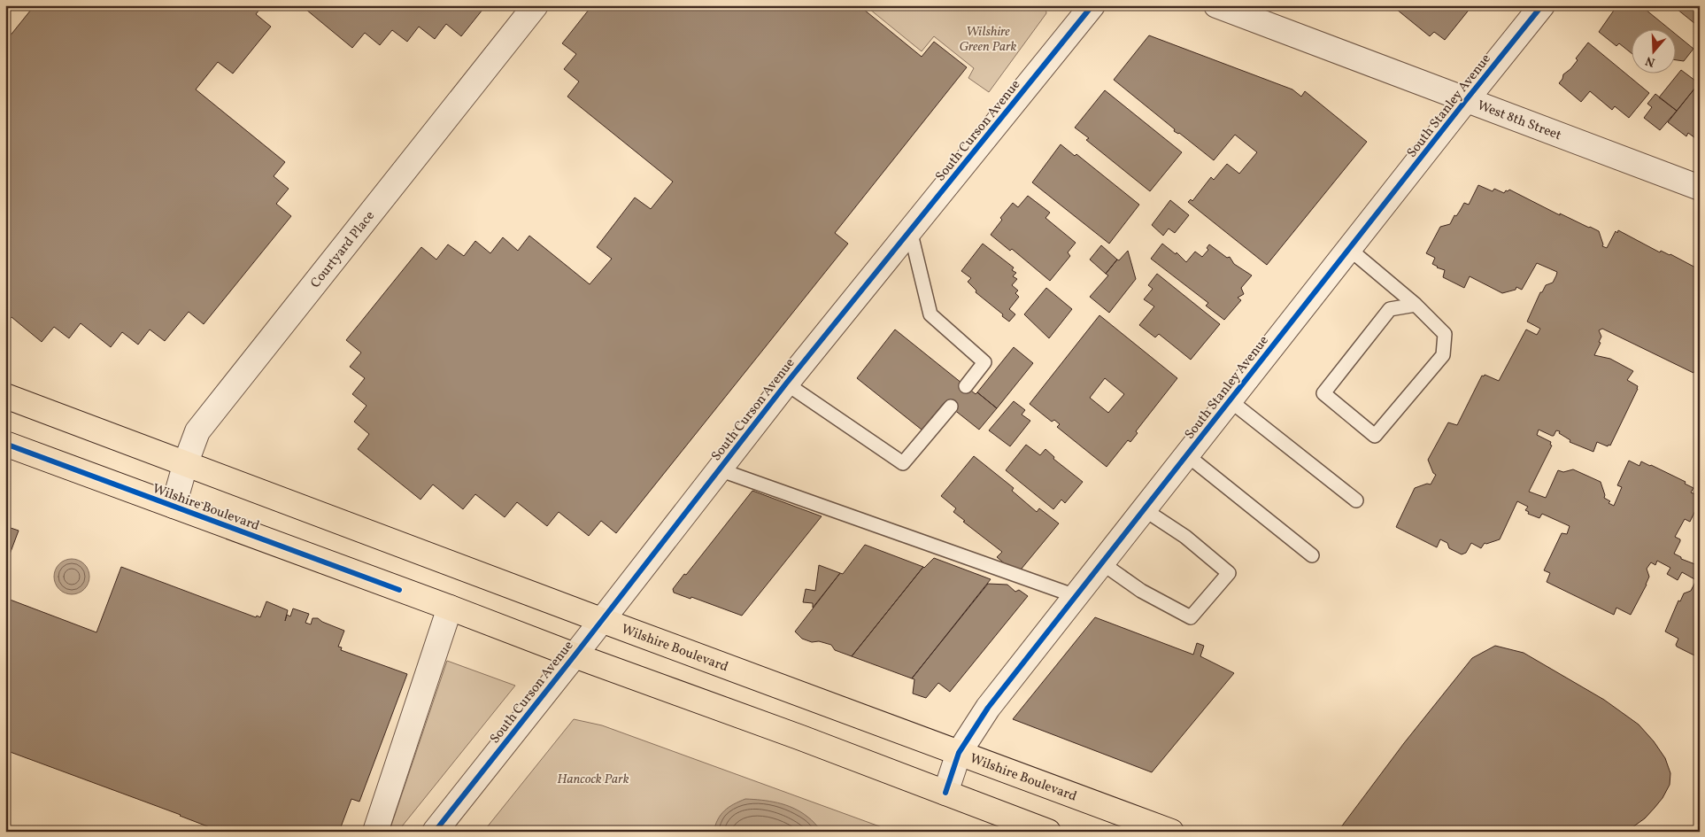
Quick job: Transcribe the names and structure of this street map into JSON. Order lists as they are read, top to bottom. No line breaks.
{"streets":{"main road":["Wilshire Boulevard"],"street":["South Stanley Avenue","West 8th Street","South Curson Avenue","Courtyard Place"]},"crossings":[["South Stanley Avenue","West 8th Street"],["South Stanley Avenue","Wilshire Boulevard"],["South Curson Avenue","Wilshire Boulevard"],["Courtyard Place","Wilshire Boulevard"]],"parks":["Wilshire Green Park","Hancock Park"],"north":"bottom"}
